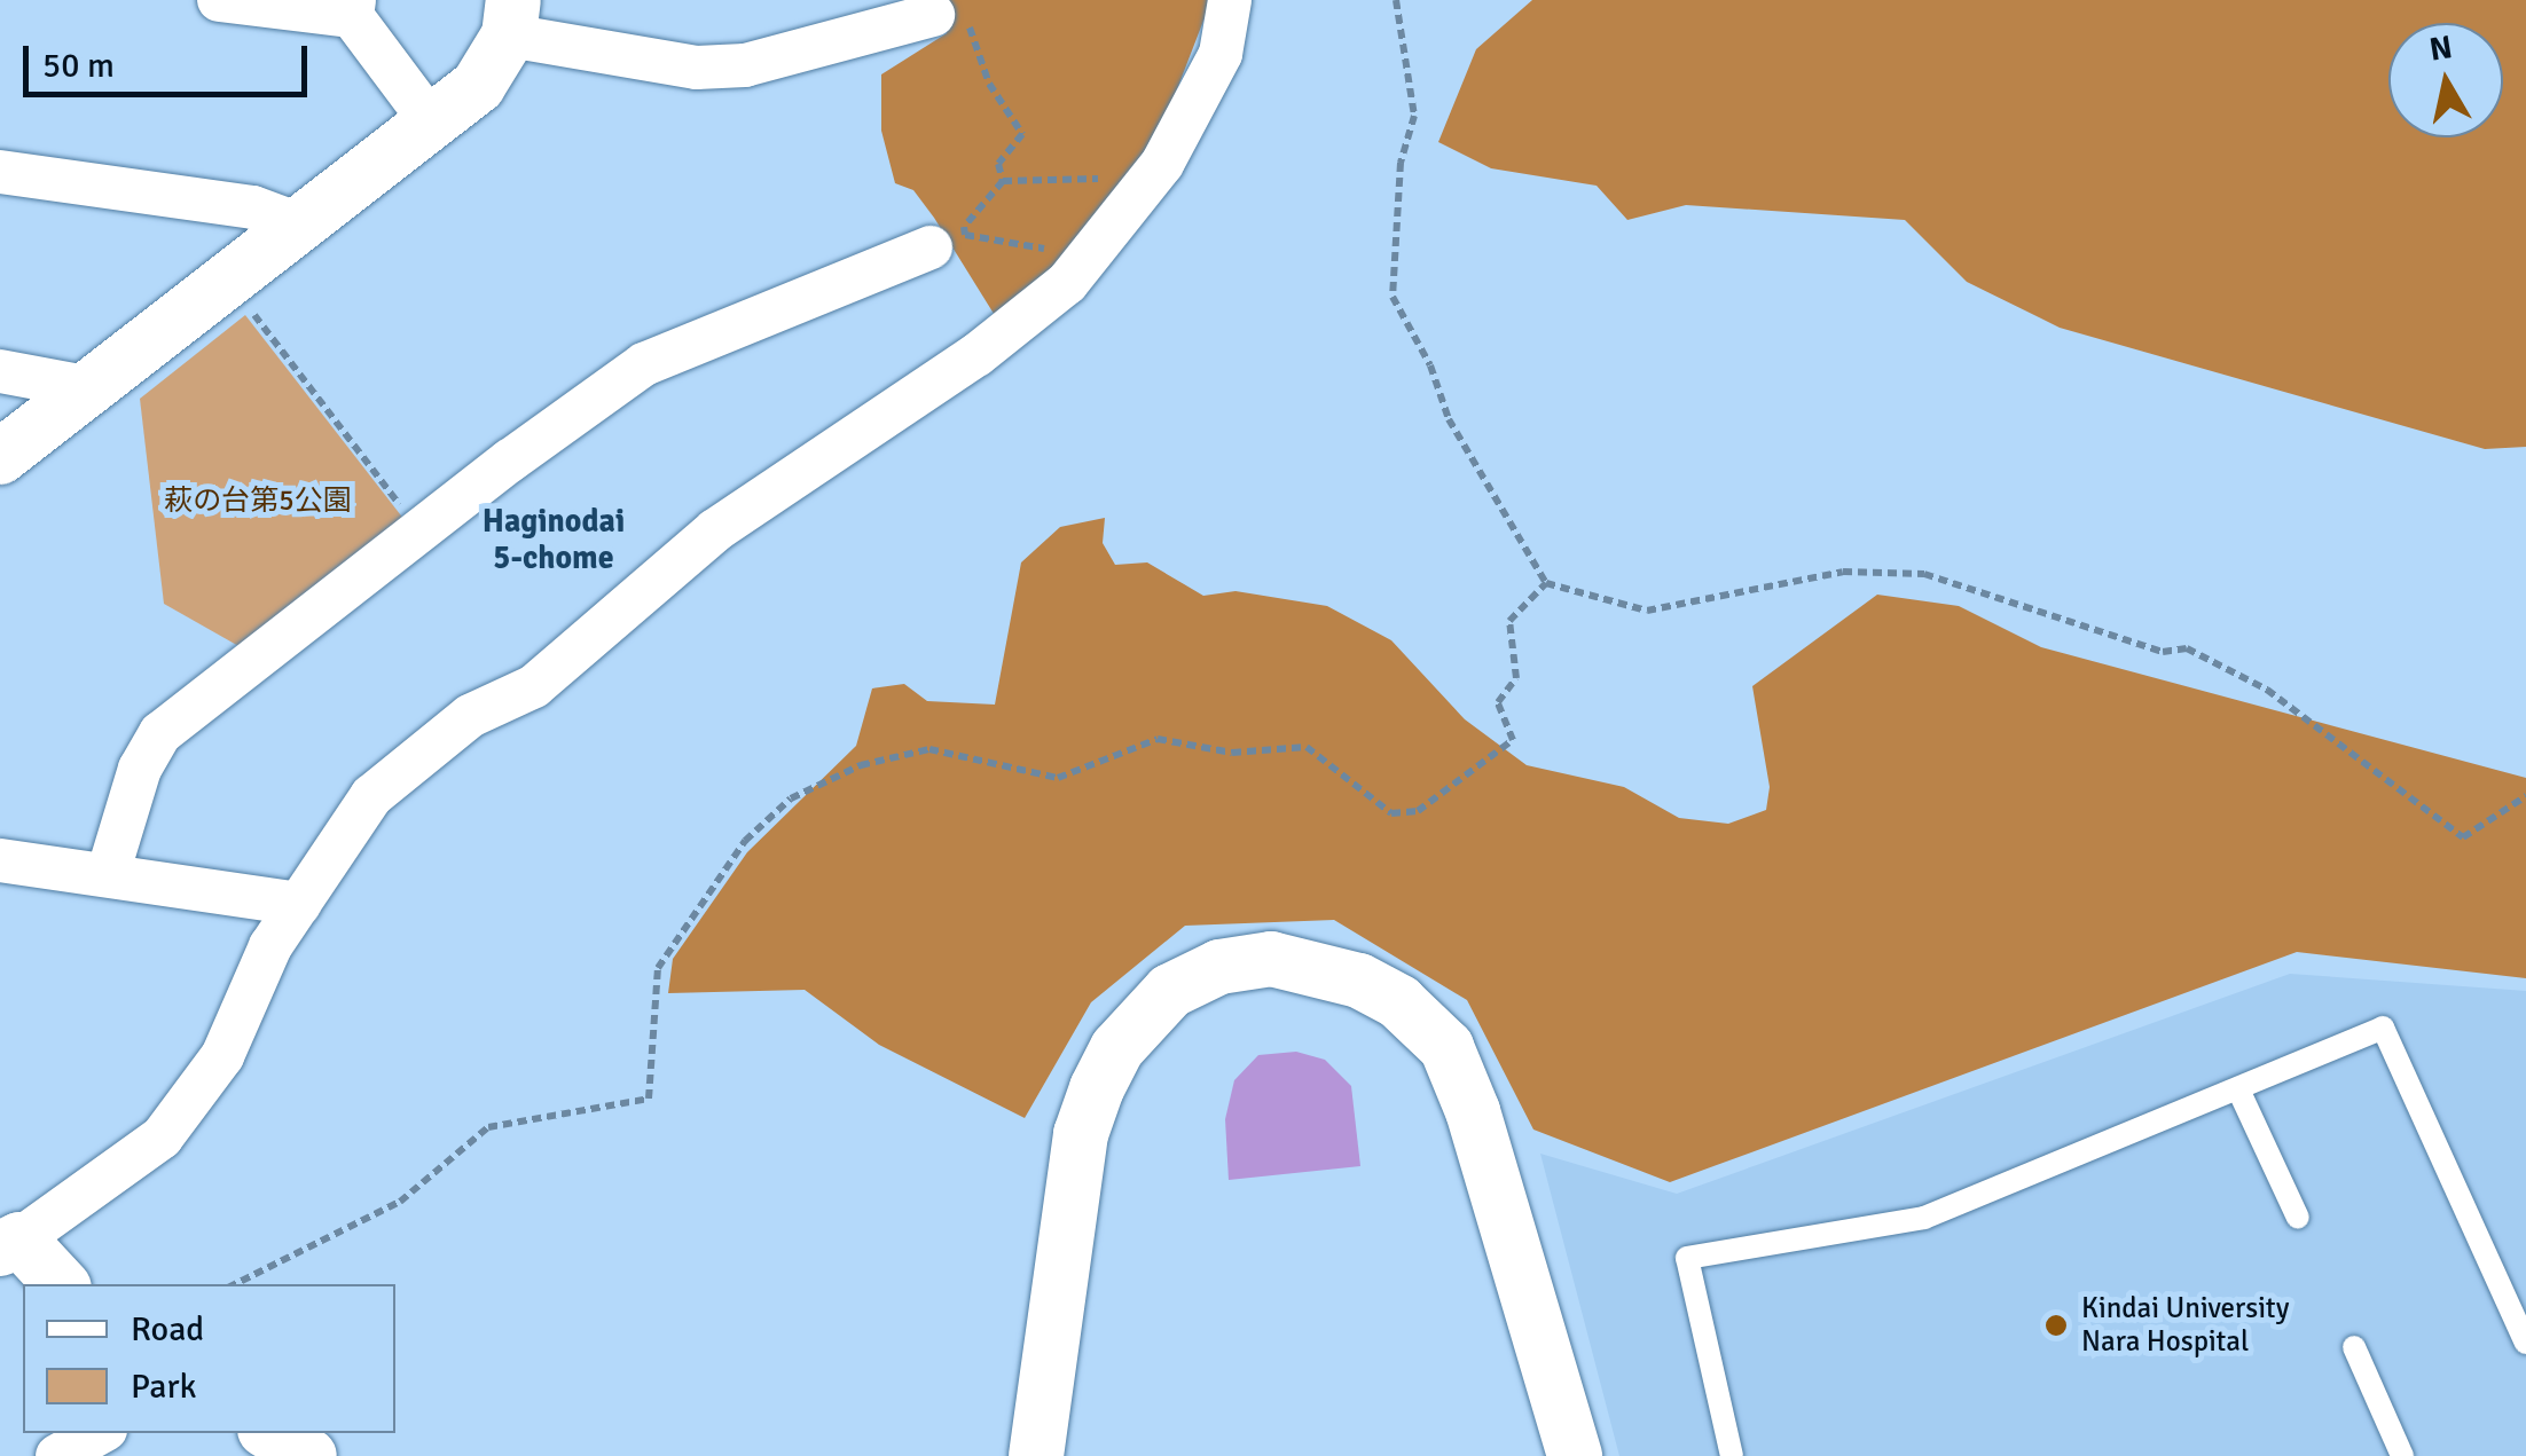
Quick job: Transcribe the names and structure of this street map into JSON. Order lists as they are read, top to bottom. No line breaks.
{"districts":["Haginodai 5-chome"],"parks":["萩の台第5公園"],"places":["Kindai University Nara Hospital"],"legend":["Road","Park"],"scale_bar":"50 m","north":"top"}
